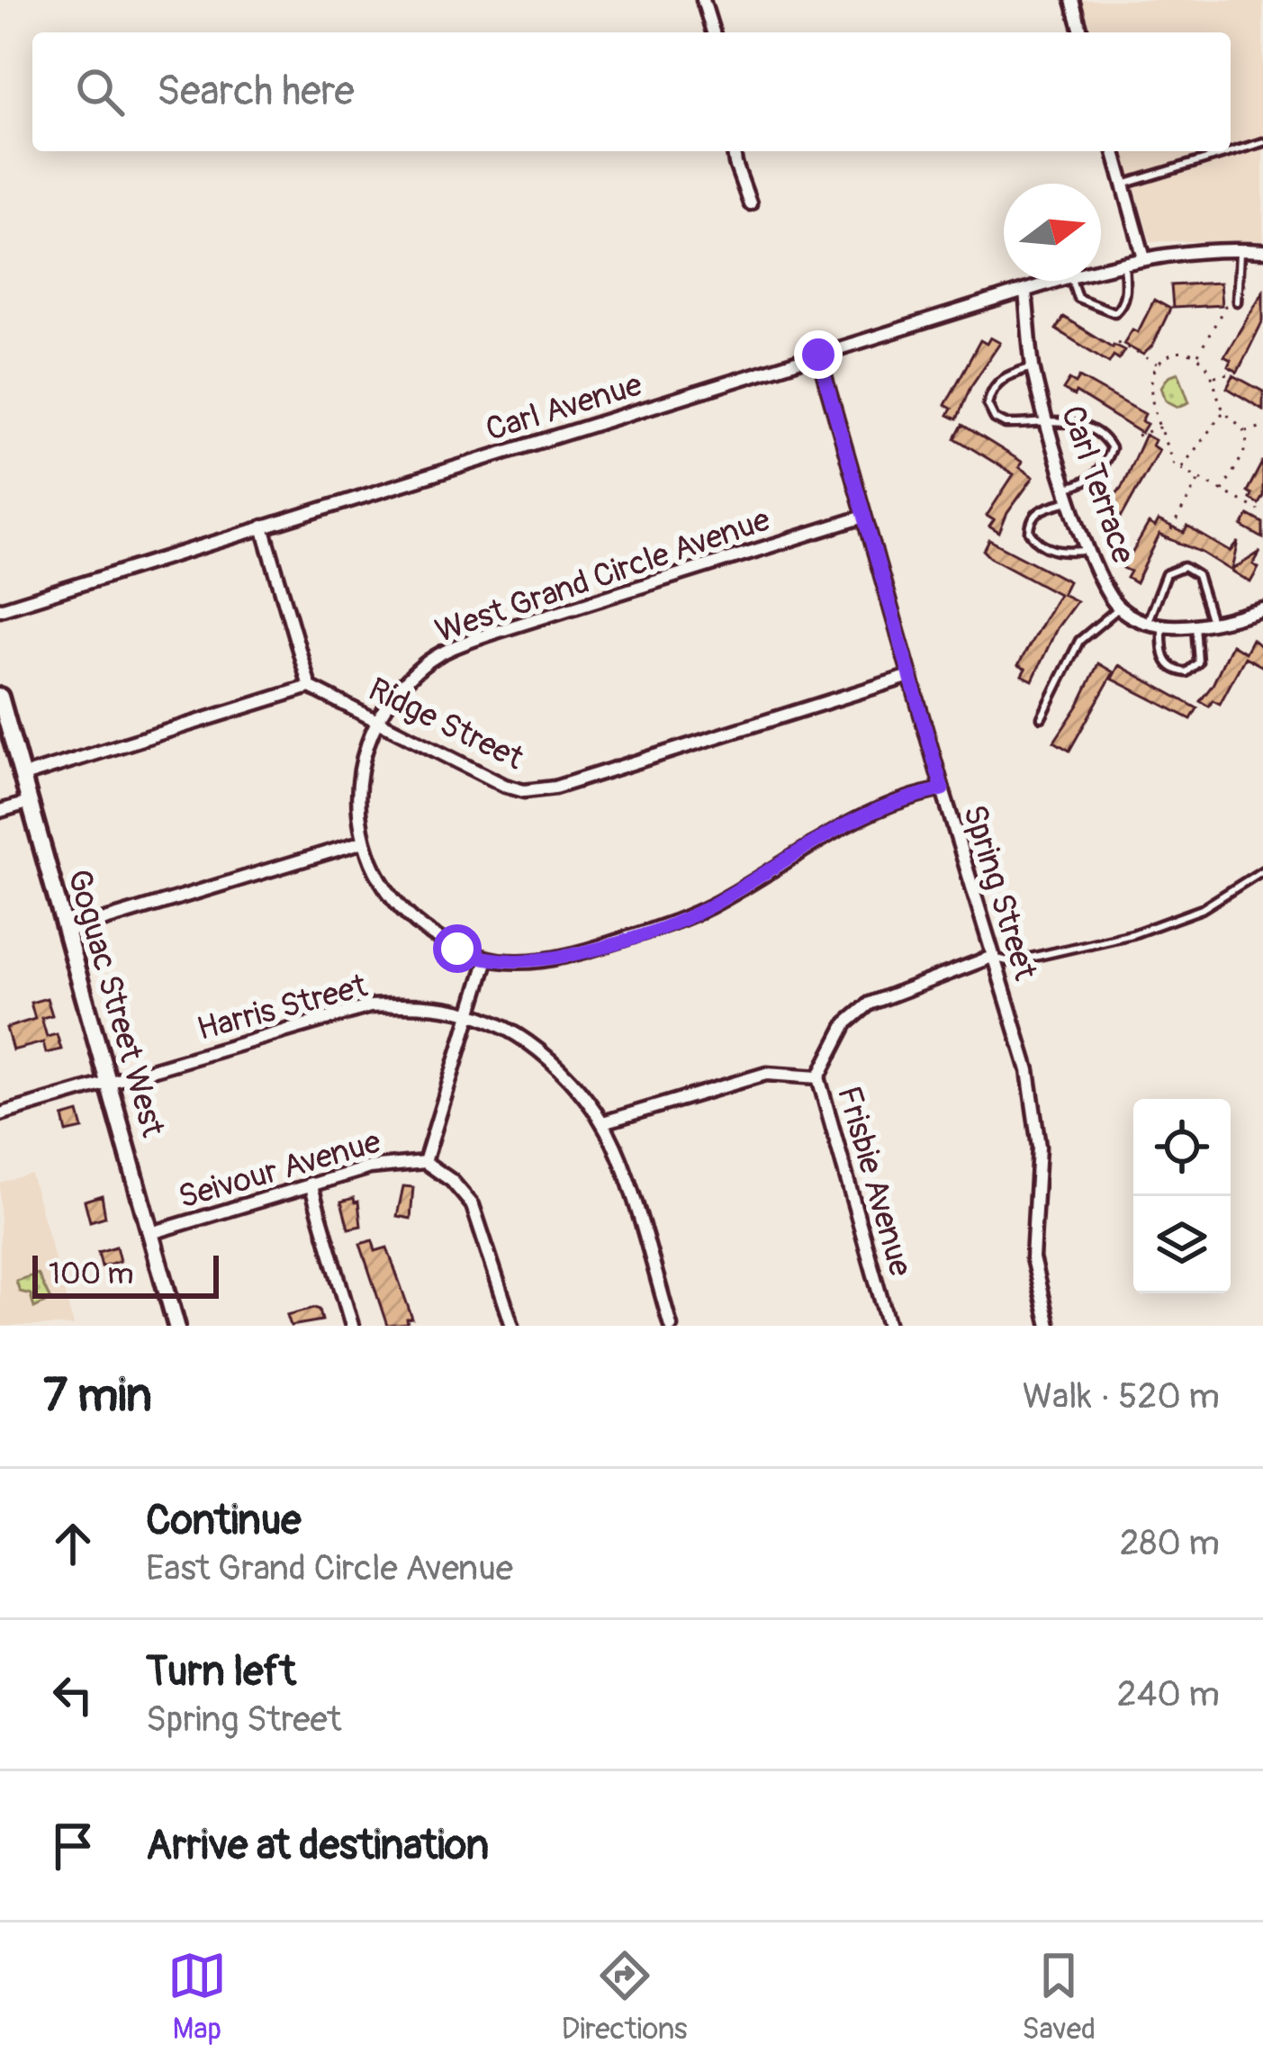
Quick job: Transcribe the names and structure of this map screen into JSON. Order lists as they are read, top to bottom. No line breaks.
{"streets":{"street":["Carl Avenue","Carl Terrace","West Grand Circle Avenue","Ridge Street","Spring Street","Goguac Street West","Harris Street","Seivour Avenue","Frisbie Avenue"]},"crossings":[["Carl Avenue","Carl Terrace"],["Carl Avenue","Spring Street"],["West Grand Circle Avenue","Ridge Street"],["West Grand Circle Avenue","Spring Street"],["Ridge Street","Spring Street"],["Spring Street","Frisbie Avenue"],["Goguac Street West","Harris Street"],["Goguac Street West","Seivour Avenue"]],"scale_bar":"100 m","north":"right","page":{"search":"Search here","scale":"100 m","heading":["7 min","Walk · 520 m"],"list":[["Continue","East Grand Circle Avenue","280 m"],["Turn left","Spring Street","240 m"],"Arrive at destination"],"nav":["Map","Directions","Saved"]}}
